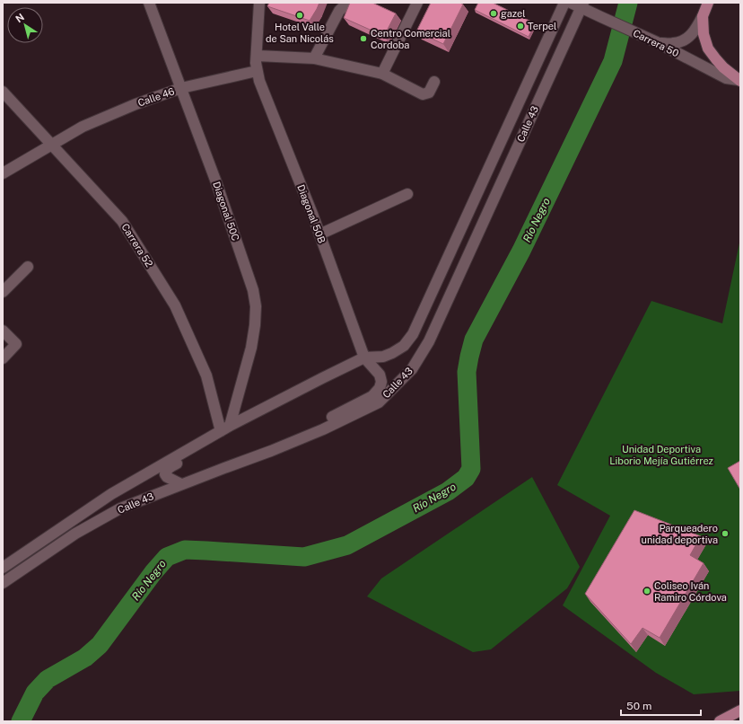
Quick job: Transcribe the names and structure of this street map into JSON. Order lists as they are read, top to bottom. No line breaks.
{"streets":{"street":["Carrera 50","Calle 46","Calle 43","Diagonal 50C","Diagonal 50B","Carrera 52"]},"crossings":[["Carrera 50","Calle 43"],["Calle 46","Diagonal 50C"],["Calle 46","Diagonal 50B"],["Calle 46","Carrera 52"],["Calle 43","Diagonal 50C"],["Calle 43","Diagonal 50B"],["Calle 43","Carrera 52"],["Diagonal 50C","Carrera 52"]],"water":["Río Negro"],"parks":["Unidad Deportiva Liborio Mejía Gutiérrez"],"places":["gazel","Hotel Valle de San Nicolás","Terpel","Centro Comercial Cordoba","Parqueadero unidad deportiva","Coliseo Iván Ramiro Córdova"],"scale_bar":"50 m","north":"top left"}
